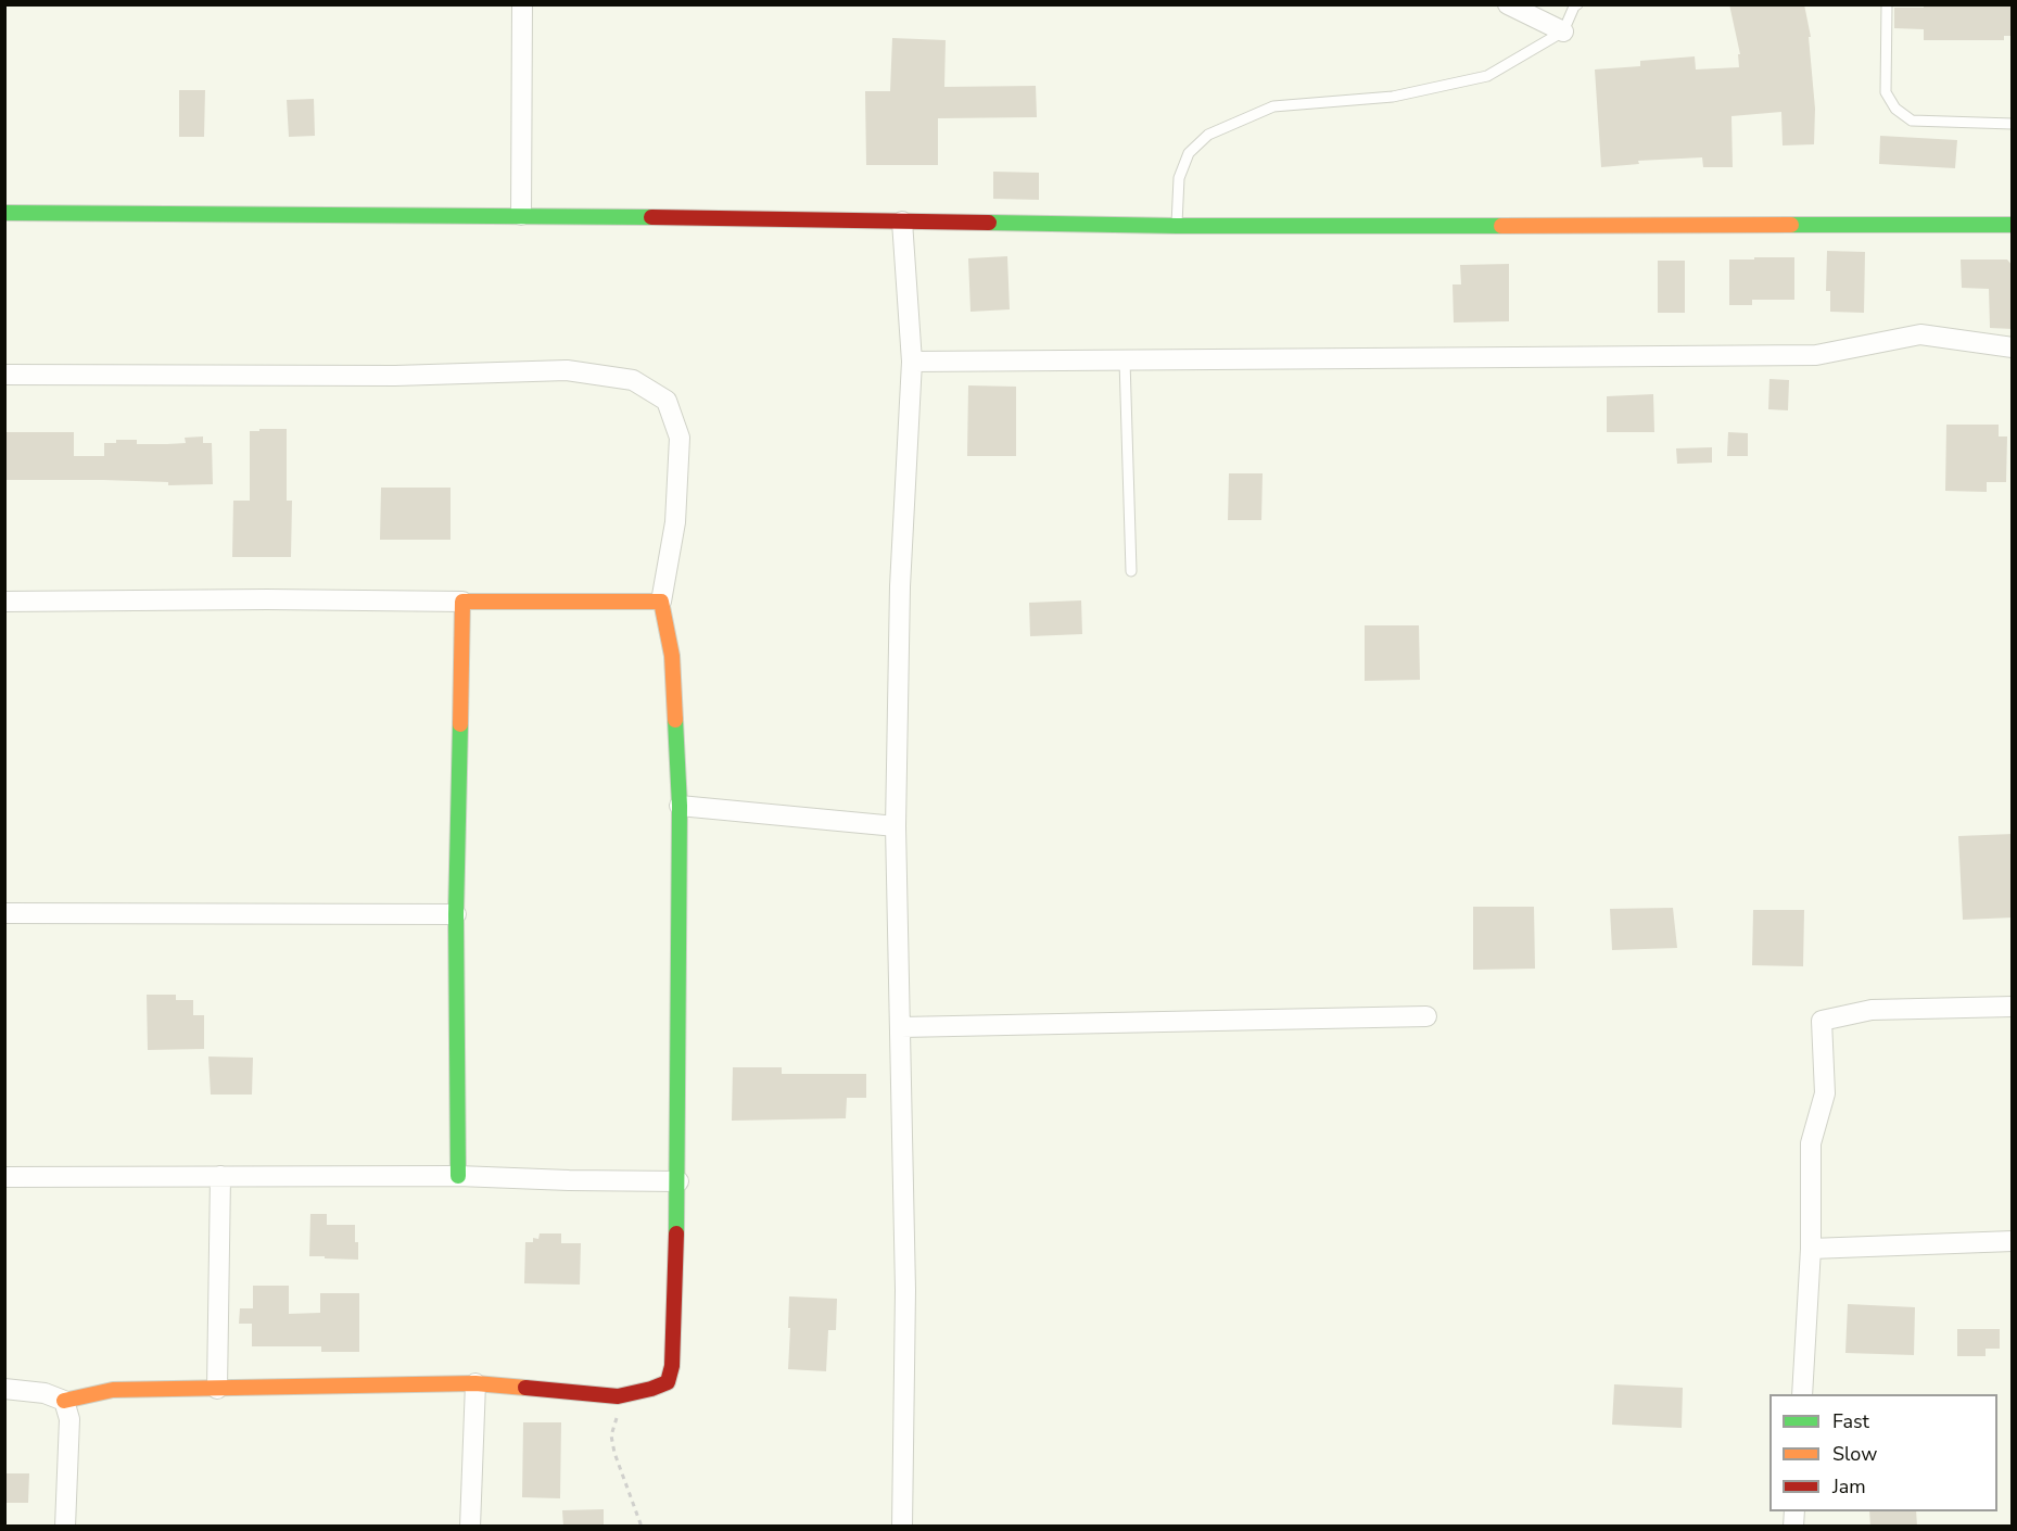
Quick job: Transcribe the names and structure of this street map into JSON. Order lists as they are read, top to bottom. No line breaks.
{"legend":["Fast","Slow","Jam"]}
